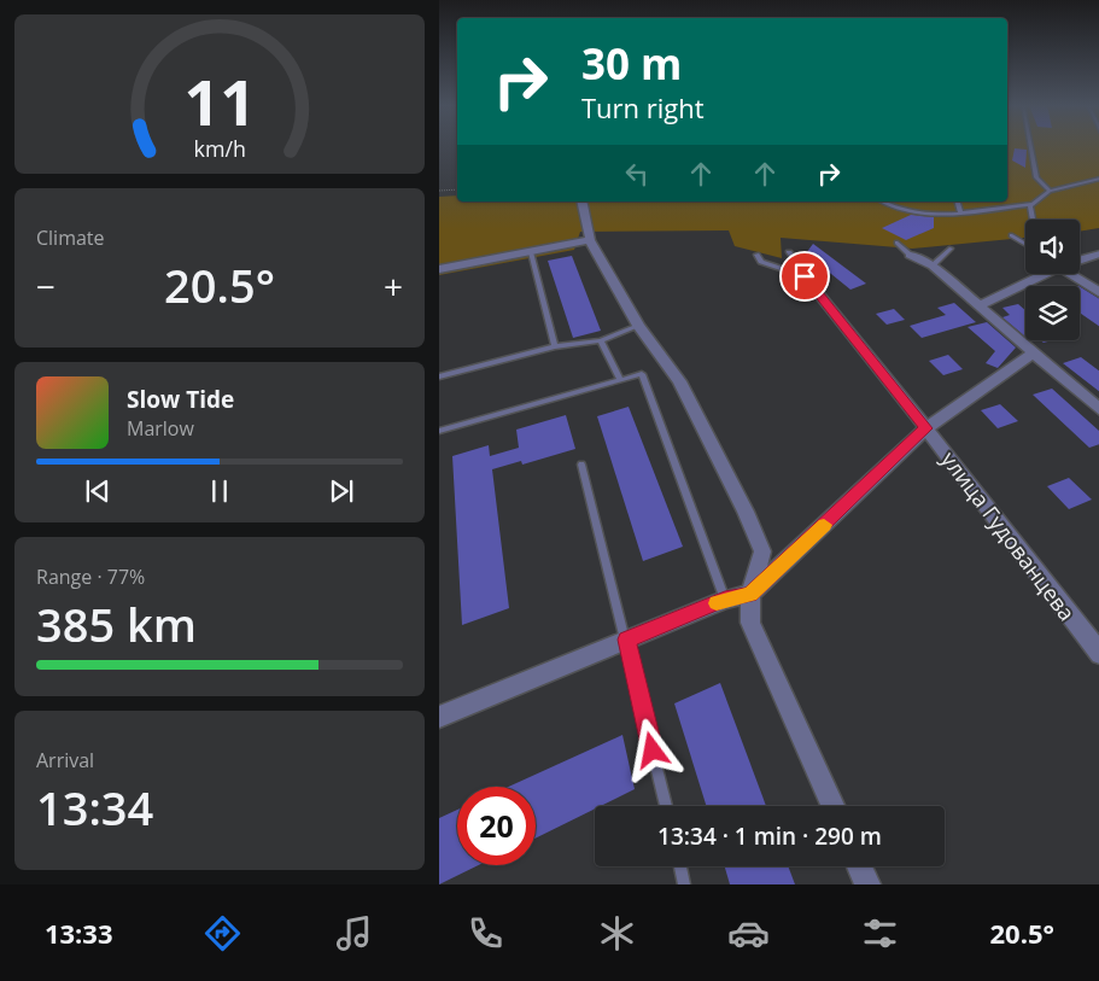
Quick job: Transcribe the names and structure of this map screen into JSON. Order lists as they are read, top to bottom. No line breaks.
{"streets":{"street":["улица Гудованцева"]},"page":{"turn":["30 m","Turn right"],"tile":["Climate",["Range · 77%","385 km"],["Arrival","13:34"]],"heat":["−","20.5°","+"],"song":["Slow Tide","Marlow"],"limit":"20","trip":"13:34 · 1 min · 290 m","tabs":["13:33","20.5°"],"gauge":["11","km/h"]}}
